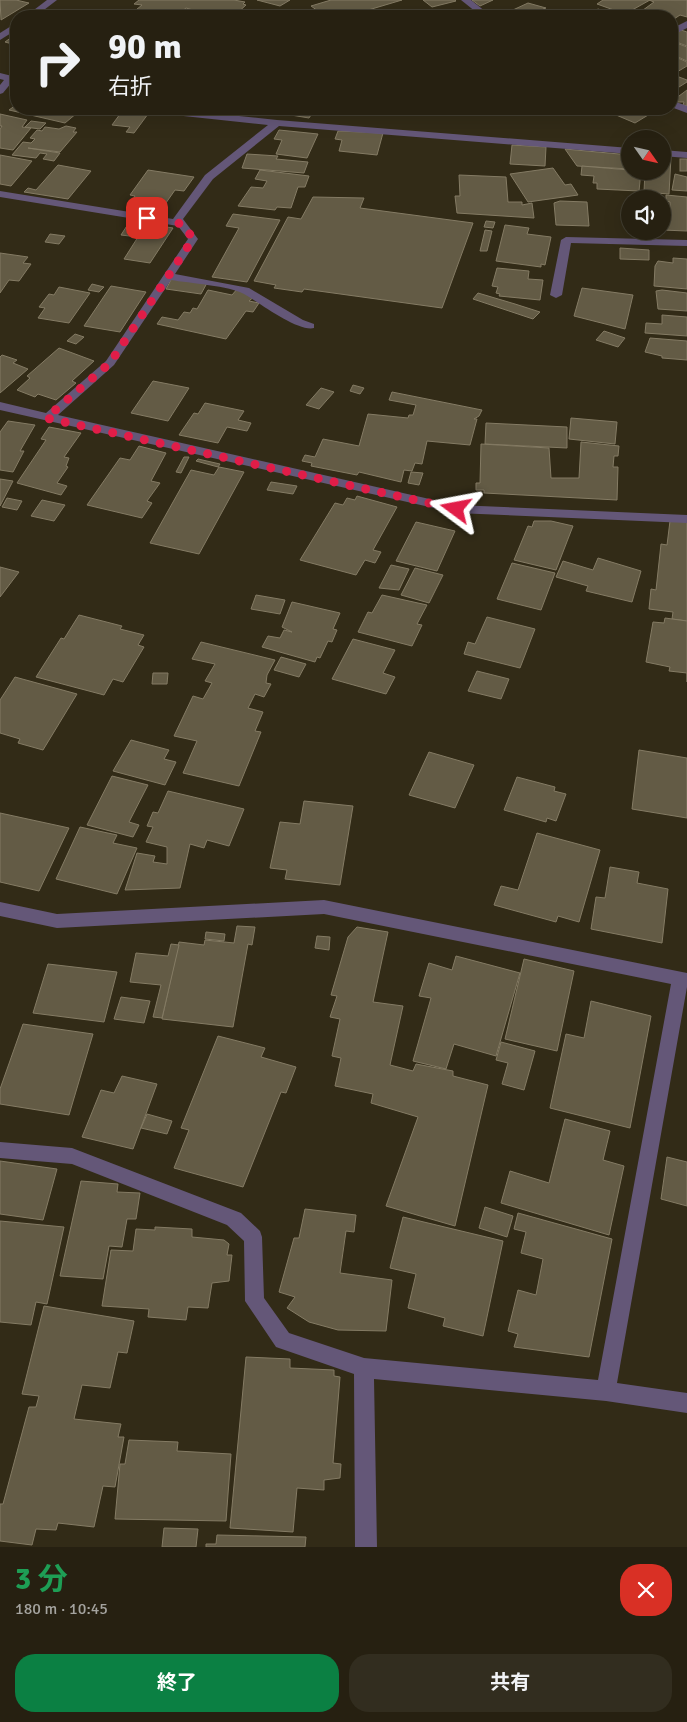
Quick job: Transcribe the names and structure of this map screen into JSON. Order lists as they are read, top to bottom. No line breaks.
{"north":"bottom right","page":{"turn":["90 m","右折"],"heading":["3 分","180 m · 10:45"],"buttons":["終了","共有"]}}
